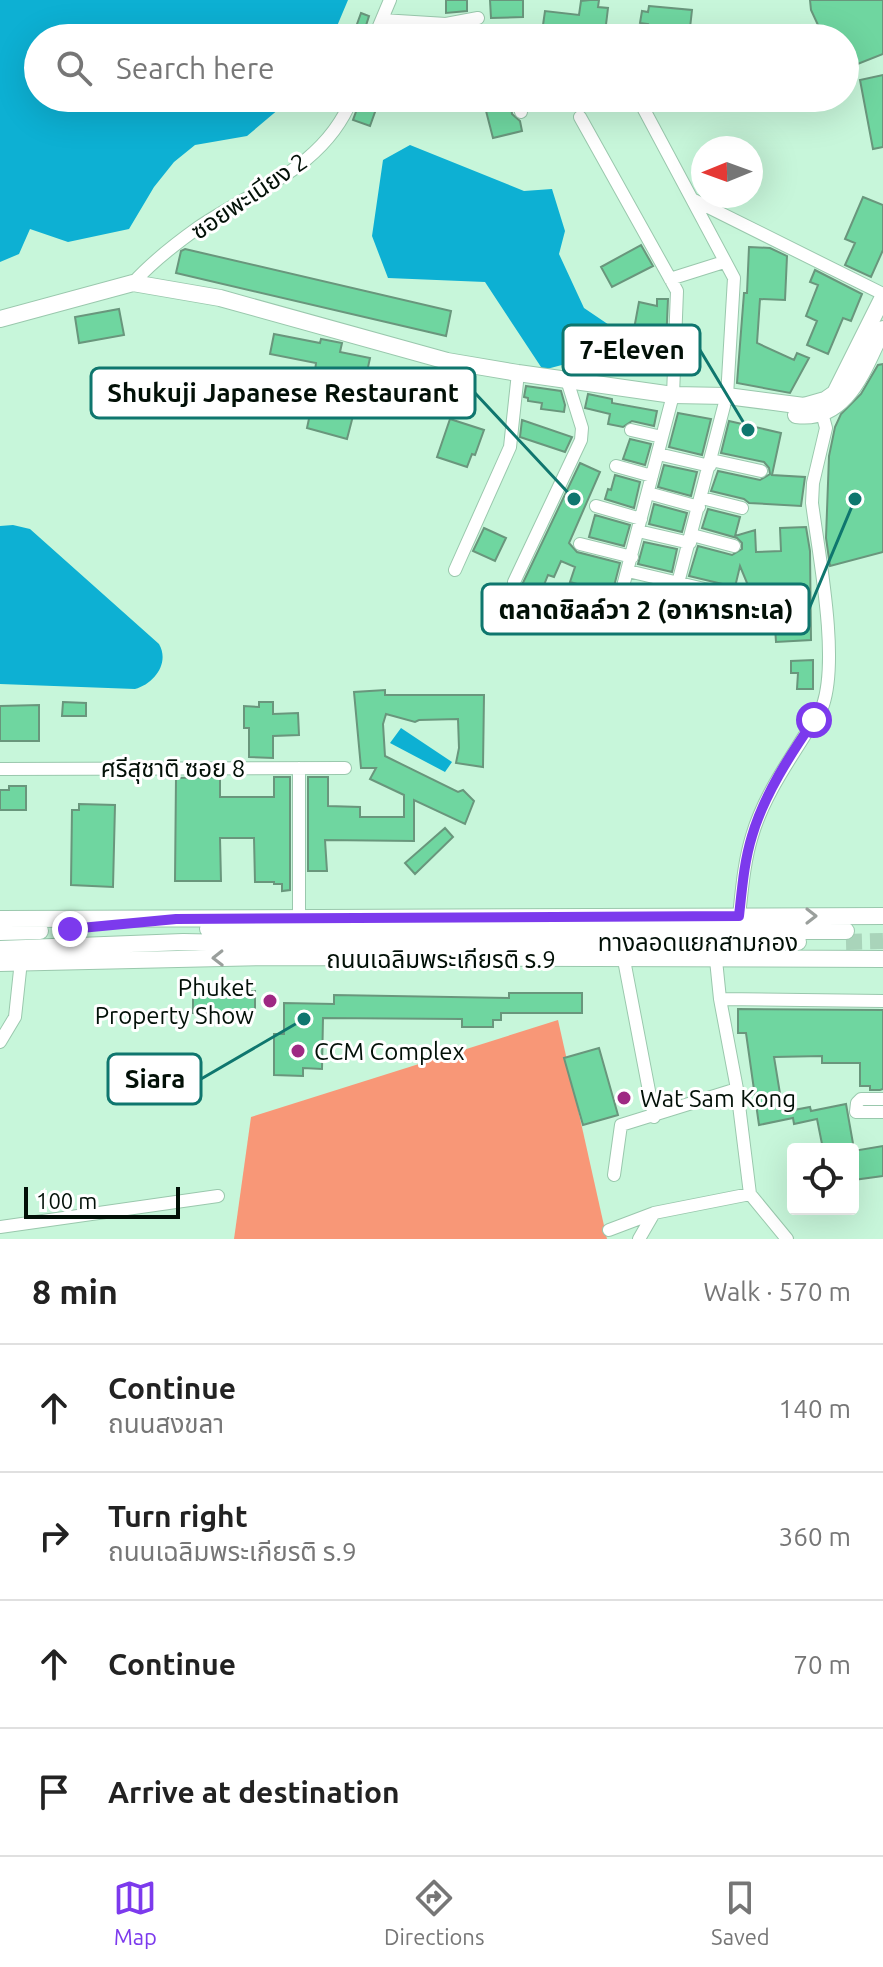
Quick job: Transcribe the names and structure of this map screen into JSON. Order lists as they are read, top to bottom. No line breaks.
{"streets":{"main road":["ทางลอดแยกสามกอง","ถนนเฉลิมพระเกียรติ ร.9"],"street":["ซอยพะเนียง 2","ศรีสุชาติ ซอย 8"]},"places":["7-Eleven","Shukuji Japanese Restaurant","ตลาดชิลล์วา 2 (อาหารทะเล)","Phuket Property Show","Siara","CCM Complex","Wat Sam Kong"],"scale_bar":"100 m","north":"left","page":{"search":"Search here","scale":"100 m","heading":["8 min","Walk · 570 m"],"list":[["Continue","ถนนสงขลา","140 m"],["Turn right","ถนนเฉลิมพระเกียรติ ร.9","360 m"],["Continue","70 m"],"Arrive at destination"],"nav":["Map","Directions","Saved"]}}
